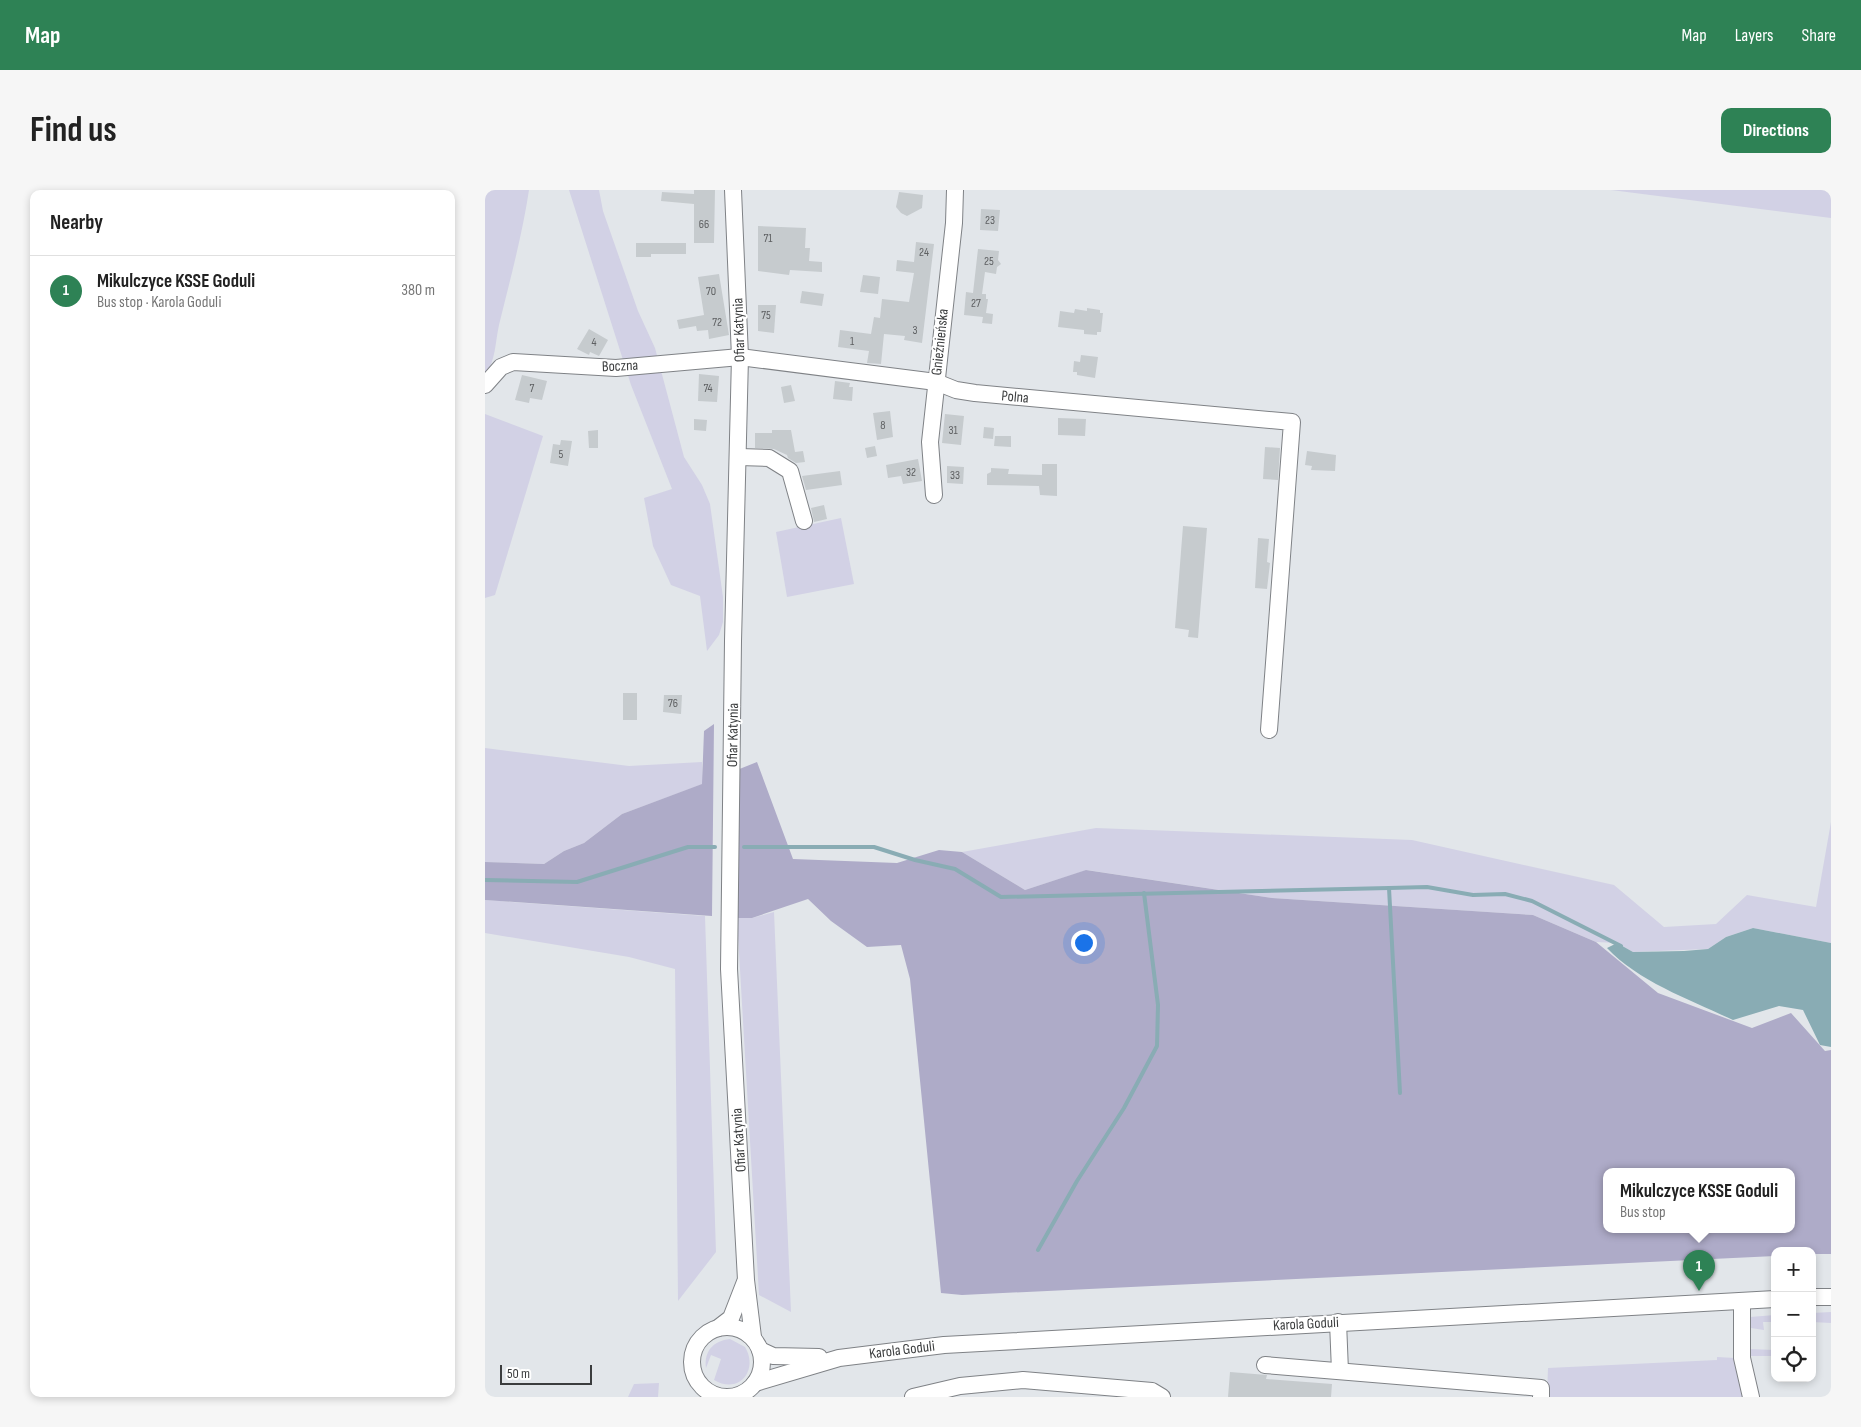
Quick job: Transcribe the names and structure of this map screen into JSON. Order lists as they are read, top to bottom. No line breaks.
{"streets":{"street":["Ofiar Katynia","Gnieźnieńska","Boczna","Polna","Karola Goduli"]},"crossings":[["Ofiar Katynia","Boczna"],["Ofiar Katynia","Polna"],["Ofiar Katynia","Karola Goduli"],["Gnieźnieńska","Polna"],["Boczna","Polna"]],"house_numbers":["23","66","71","24","25","70","27","75","72","3","1","4","7","74","8","31","5","32","33","76"],"scale_bar":"50 m","page":{"header":"Map","nav":["Map","Layers","Share"],"buttons":"Directions","title":"Find us","heading":"Nearby","list":[{"mark":"1","name":"Mikulczyce KSSE Goduli","note":"Bus stop · Karola Goduli","value":"380 m"}],"popup":["Mikulczyce KSSE Goduli","Bus stop"],"map_buttons":["+","−"],"pins":"1","scale":"50 m"}}
